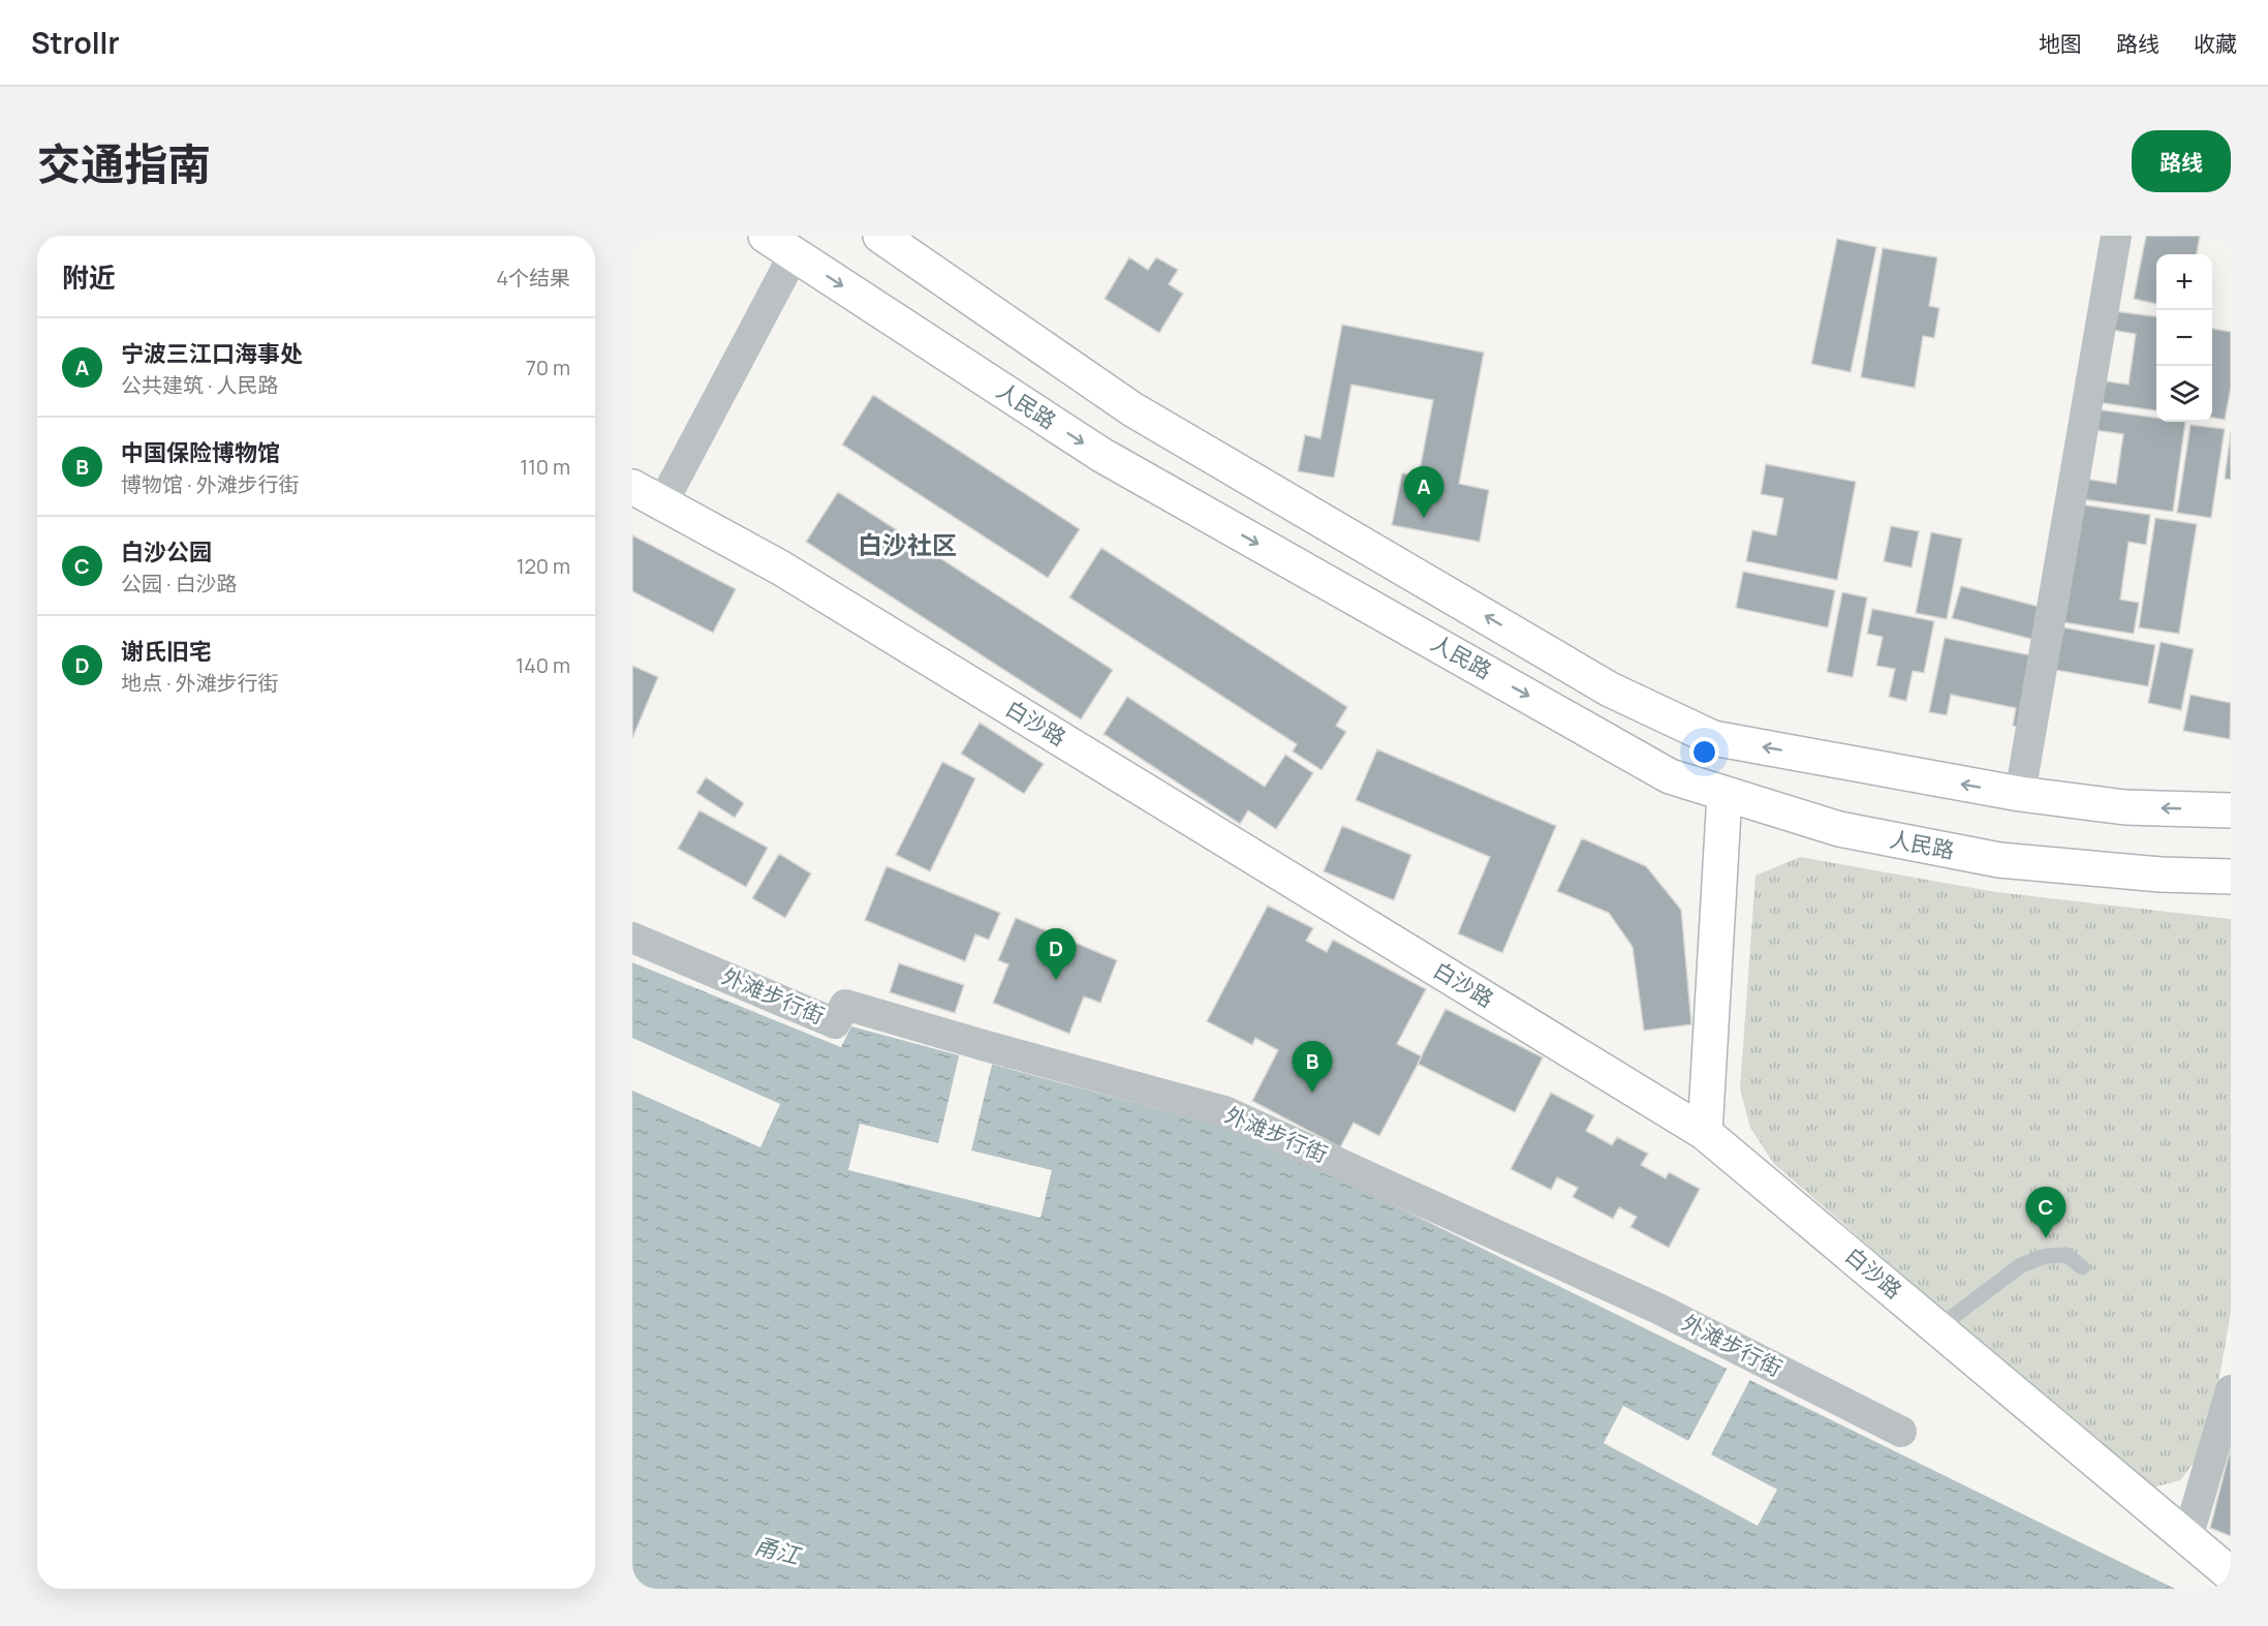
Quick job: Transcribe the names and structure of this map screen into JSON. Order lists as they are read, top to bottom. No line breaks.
{"streets":{"main road":["人民路","白沙路"],"street":["外滩步行街"]},"districts":["白沙社区"],"water":["甬江"],"page":{"header":"Strollr","nav":["地图","路线","收藏"],"title":"交通指南","buttons":"路线","heading":["附近","4个结果"],"map_buttons":["+","−"],"list":[{"mark":"A","name":"宁波三江口海事处","note":"公共建筑 · 人民路","value":"70 m"},{"mark":"B","name":"中国保险博物馆","note":"博物馆 · 外滩步行街","value":"110 m"},{"mark":"C","name":"白沙公园","note":"公园 · 白沙路","value":"120 m"},{"mark":"D","name":"谢氏旧宅","note":"地点 · 外滩步行街","value":"140 m"}],"pins":["A","D","B","C"]}}
